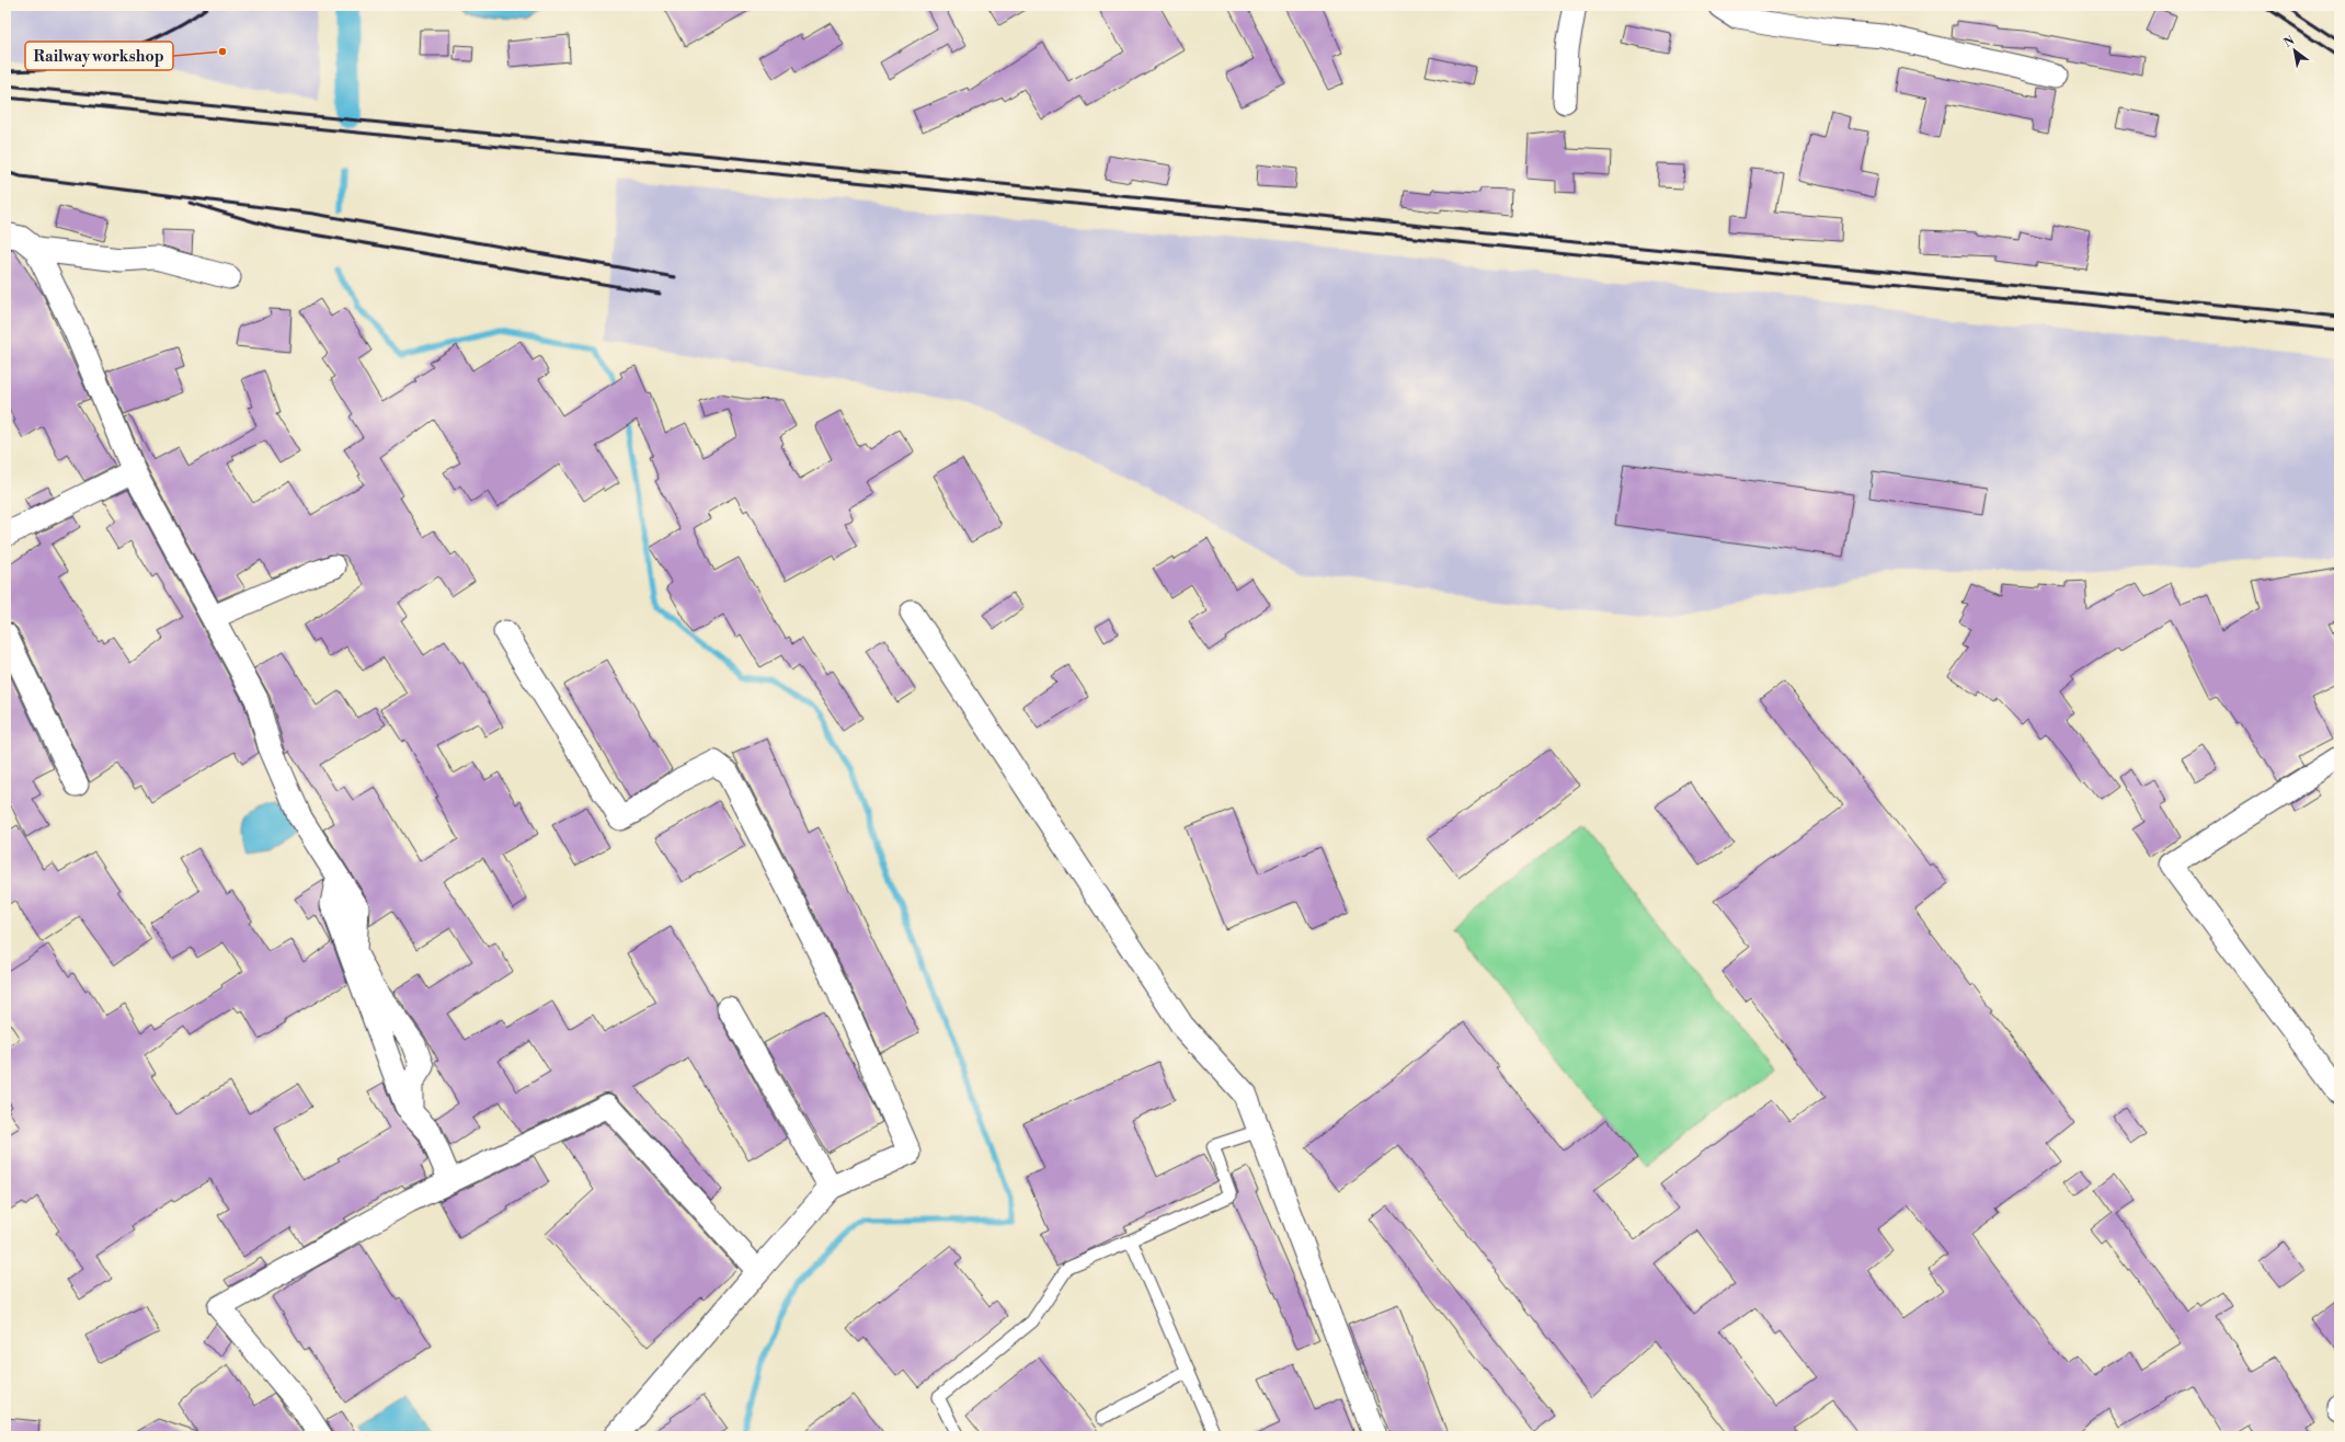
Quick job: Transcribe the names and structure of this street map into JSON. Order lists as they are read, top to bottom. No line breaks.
{"places":["Railway workshop"],"north":"top left"}
